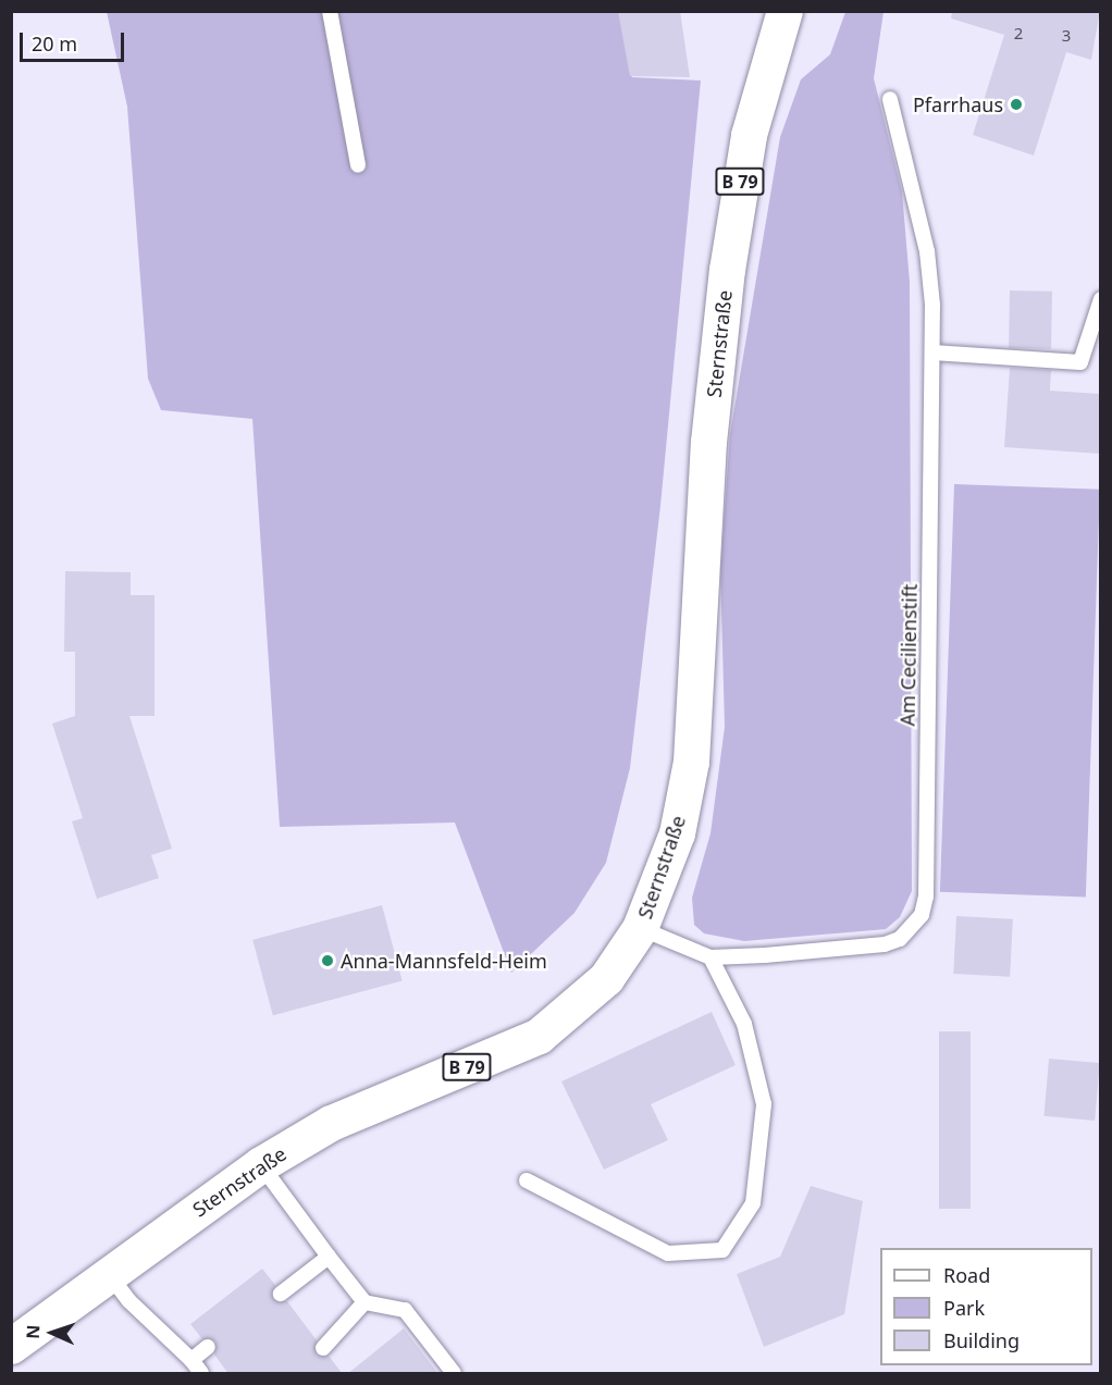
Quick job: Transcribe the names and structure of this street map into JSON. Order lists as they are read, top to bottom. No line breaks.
{"streets":{"main road":["B 79","Sternstraße"],"lane":["Am Cecilienstift"]},"crossings":[["Sternstraße","Am Cecilienstift"]],"places":["Pfarrhaus","Anna-Mannsfeld-Heim"],"house_numbers":["2","3"],"legend":["Road","Park","Building"],"scale_bar":"20 m","north":"left"}
